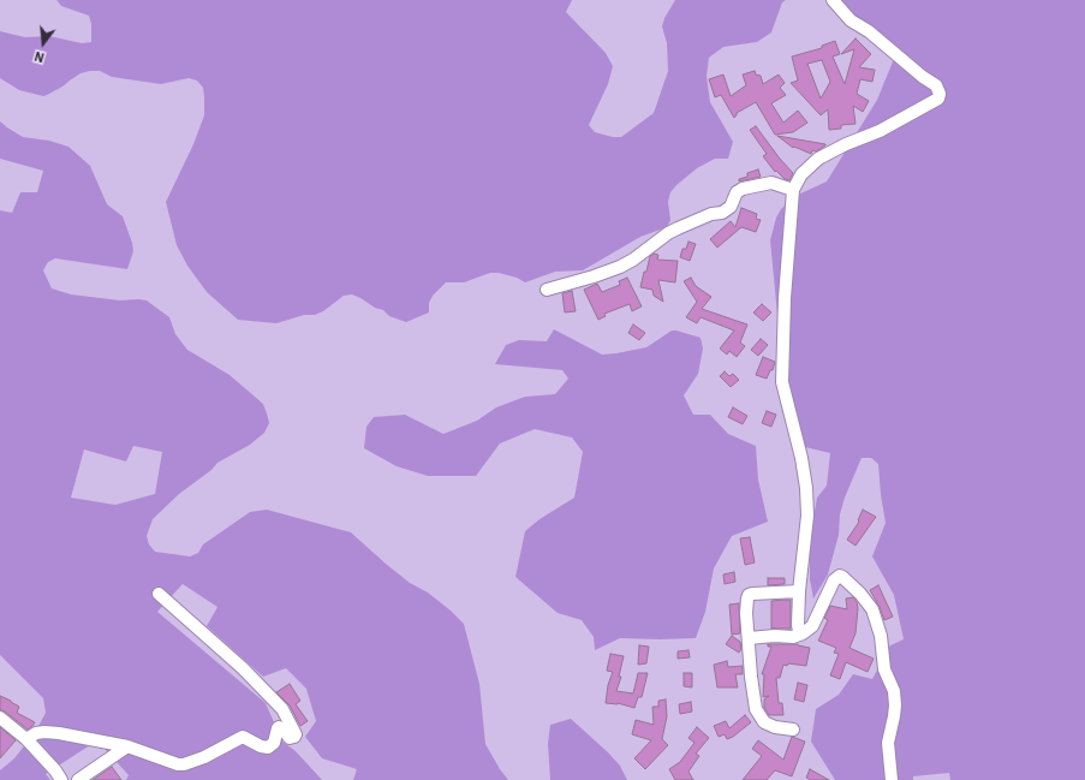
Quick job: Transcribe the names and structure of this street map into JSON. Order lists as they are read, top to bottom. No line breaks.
{"north":"bottom"}
